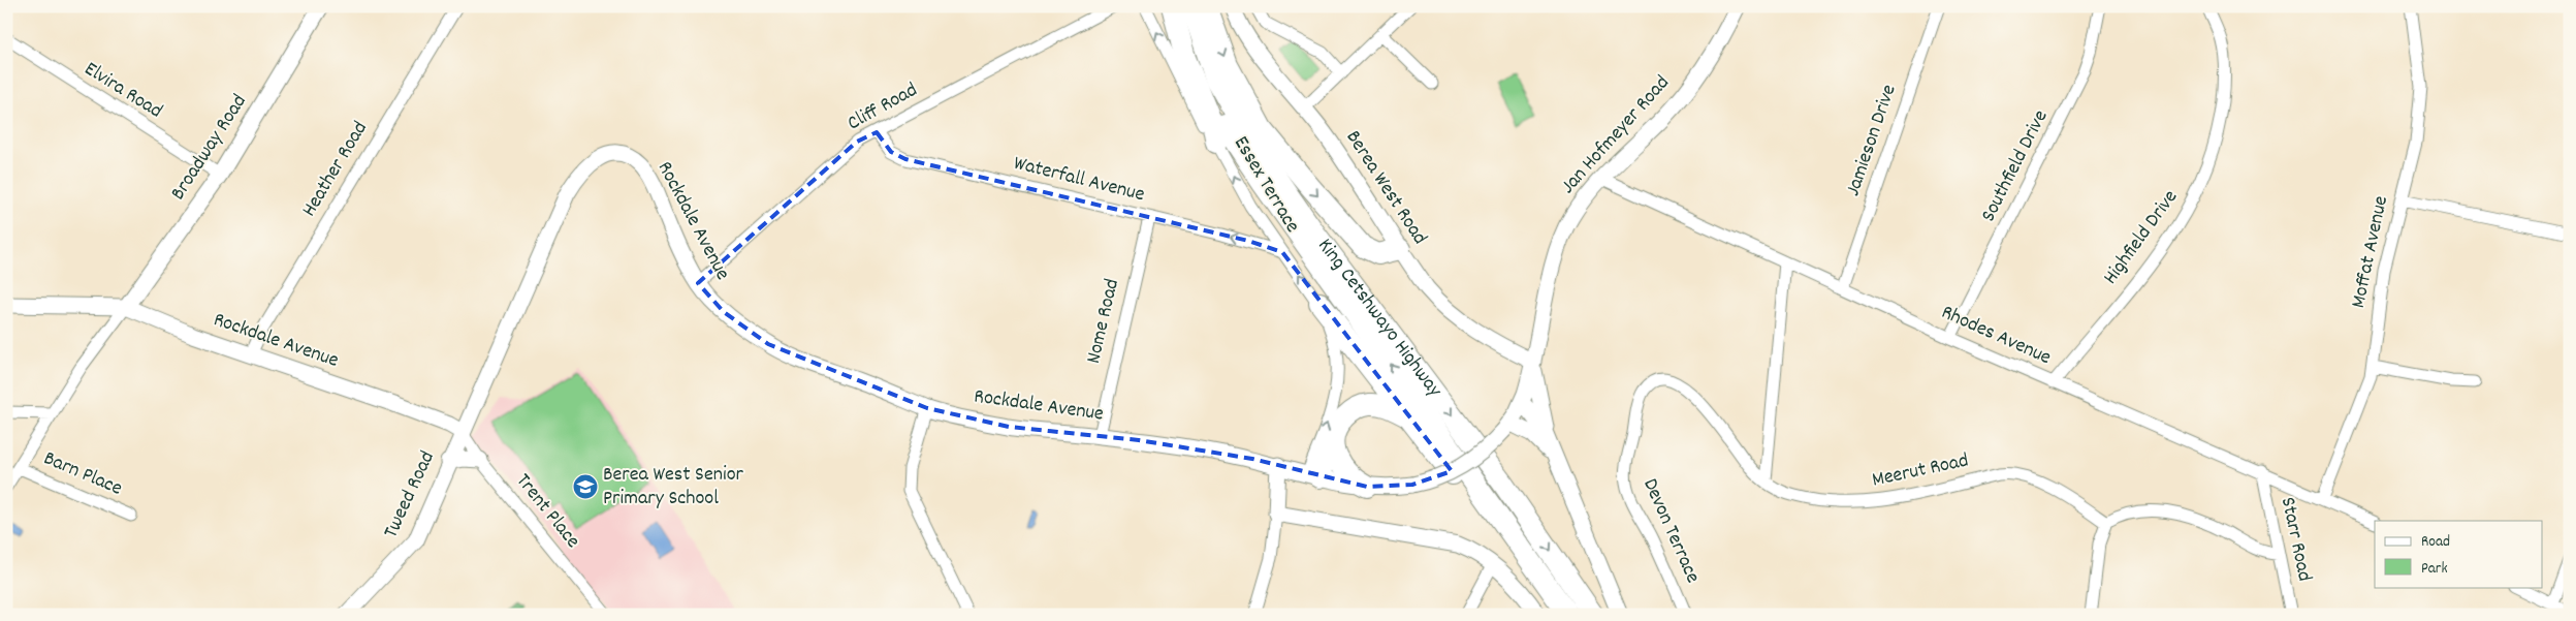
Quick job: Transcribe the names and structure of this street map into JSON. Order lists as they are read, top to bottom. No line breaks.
{"streets":{"highway":["King Cetshwayo Highway"],"street":["Elvira Road","Cliff Road","Jan Hofmeyer Road","Jamieson Drive","Broadway Road","Southfield Drive","Heather Road","Waterfall Avenue","Essex Terrace","Berea West Road","Rockdale Avenue","Highfield Drive","Moffat Avenue","Nome Road","Rhodes Avenue","Meerut Road","Barn Place","Tweed Road","Trent Place","Devon Terrace","Starr Road"]},"crossings":[["Elvira Road","Broadway Road"],["Cliff Road","Waterfall Avenue"],["Cliff Road","Rockdale Avenue"],["Jan Hofmeyer Road","Berea West Road"],["Jan Hofmeyer Road","Rockdale Avenue"],["Jan Hofmeyer Road","Rhodes Avenue"],["Jamieson Drive","Rhodes Avenue"],["Broadway Road","Rockdale Avenue"],["Southfield Drive","Rhodes Avenue"],["Heather Road","Rockdale Avenue"],["Waterfall Avenue","Essex Terrace"],["Waterfall Avenue","Nome Road"],["Essex Terrace","Rockdale Avenue"],["Berea West Road","Rockdale Avenue"],["Rockdale Avenue","Nome Road"],["Rockdale Avenue","Tweed Road"],["Rockdale Avenue","Trent Place"],["Highfield Drive","Rhodes Avenue"],["Moffat Avenue","Rhodes Avenue"],["Rhodes Avenue","Starr Road"],["Meerut Road","Devon Terrace"],["Tweed Road","Trent Place"]],"one_way":["Essex Terrace"],"places":{"school or university":["Berea West Senior Primary School"]},"legend":["Road","Park"]}
